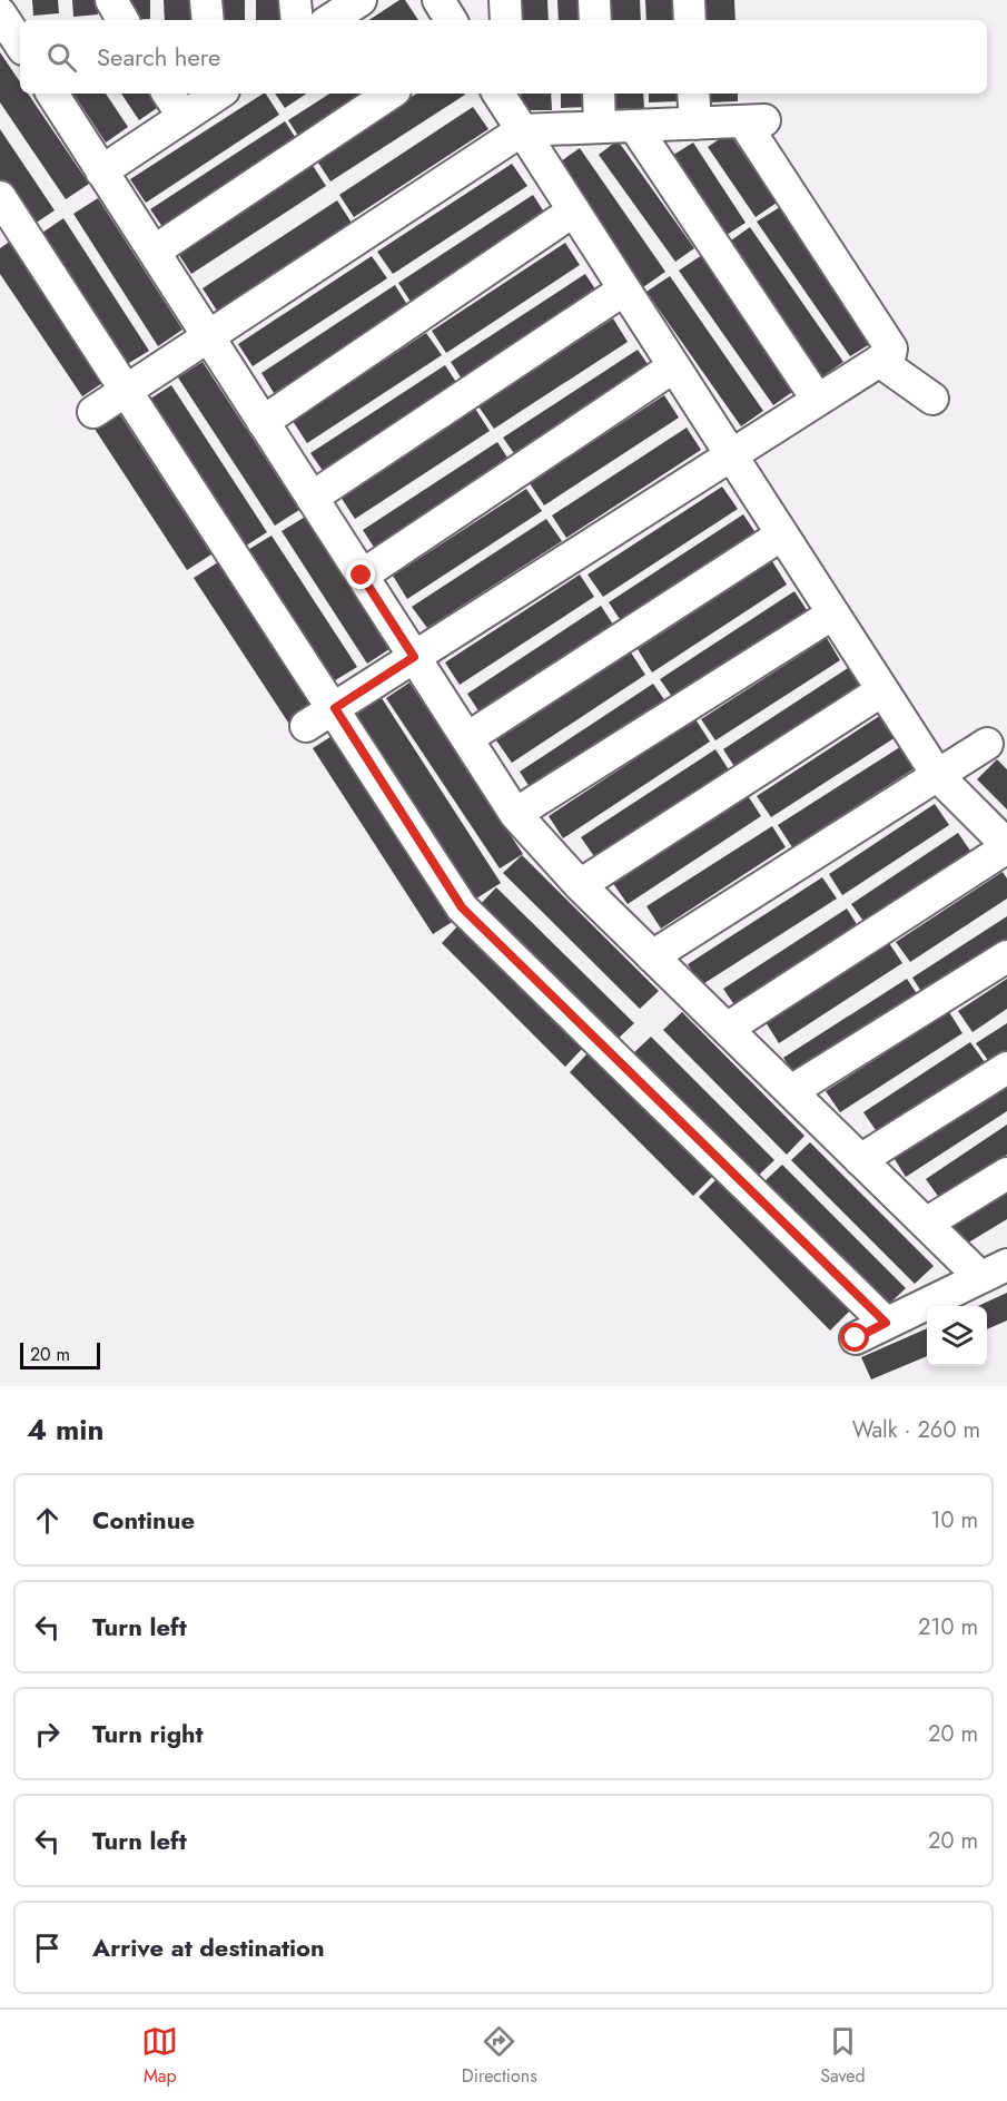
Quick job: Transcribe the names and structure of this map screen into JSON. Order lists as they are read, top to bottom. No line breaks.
{"scale_bar":"20 m","page":{"search":"Search here","scale":"20 m","heading":["4 min","Walk · 260 m"],"list":[["Continue","10 m"],["Turn left","210 m"],["Turn right","20 m"],["Turn left","20 m"],"Arrive at destination"],"nav":["Map","Directions","Saved"]}}
